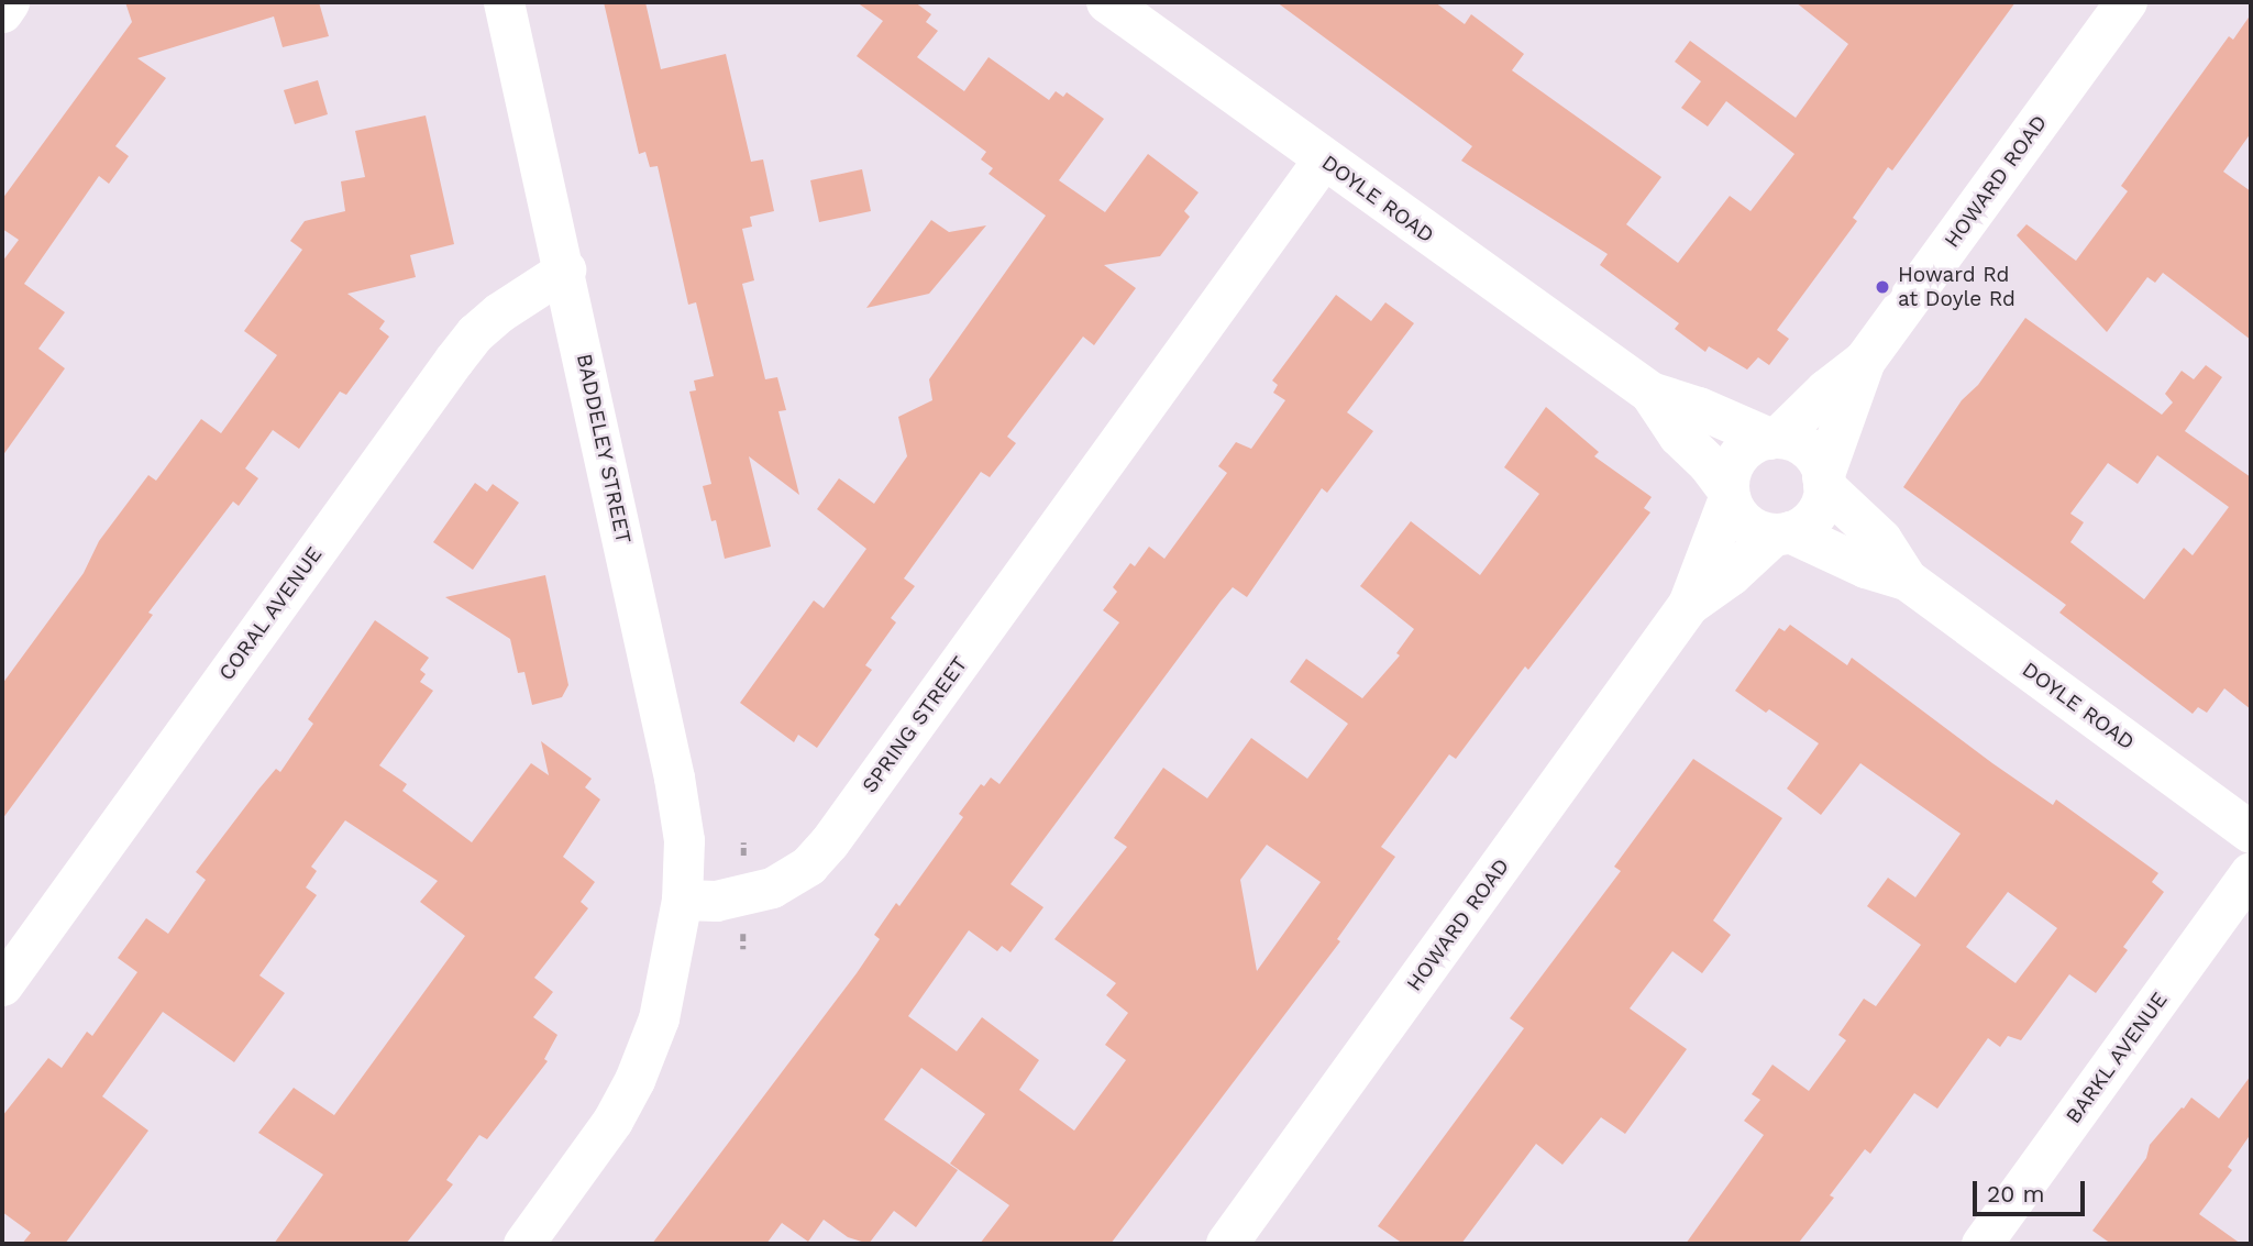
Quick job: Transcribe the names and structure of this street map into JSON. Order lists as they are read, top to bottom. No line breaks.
{"streets":{"street":["HOWARD ROAD","DOYLE ROAD","BADDELEY STREET","CORAL AVENUE","SPRING STREET","BARKL AVENUE"]},"crossings":[["HOWARD ROAD","DOYLE ROAD"],["DOYLE ROAD","SPRING STREET"],["BADDELEY STREET","CORAL AVENUE"],["BADDELEY STREET","SPRING STREET"]],"places":["Howard Rd at Doyle Rd"],"scale_bar":"20 m"}
